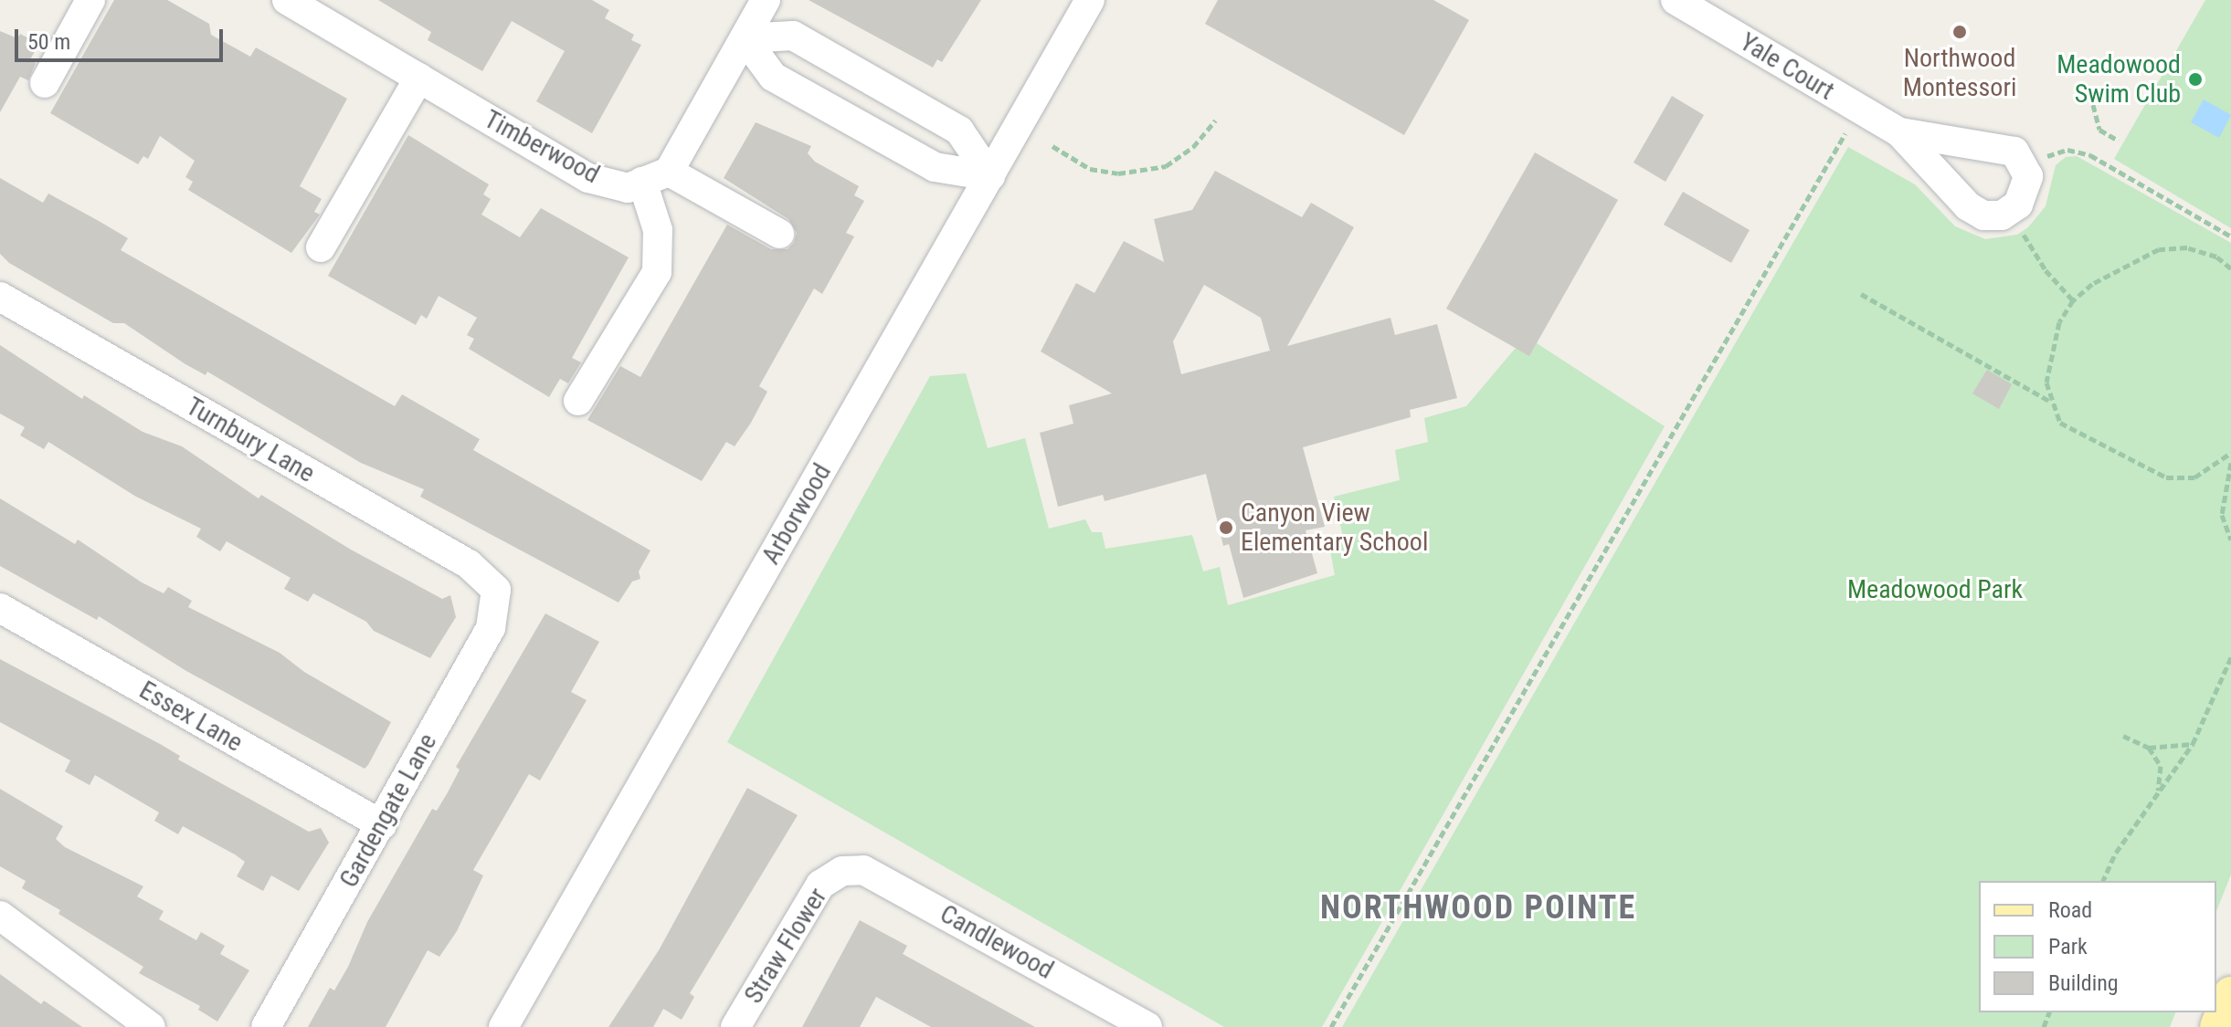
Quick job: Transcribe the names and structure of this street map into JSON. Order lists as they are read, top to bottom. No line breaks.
{"streets":{"street":["Yale Court","Timberwood","Turnbury Lane","Arborwood","Essex Lane","Gardengate Lane","Candlewood","Straw Flower"]},"crossings":[["Turnbury Lane","Gardengate Lane"],["Essex Lane","Gardengate Lane"],["Candlewood","Straw Flower"]],"districts":["NORTHWOOD POINTE"],"parks":["Meadowood Park"],"places":["Northwood Montessori","Meadowood Swim Club","Canyon View Elementary School"],"legend":["Road","Park","Building"],"scale_bar":"50 m"}
